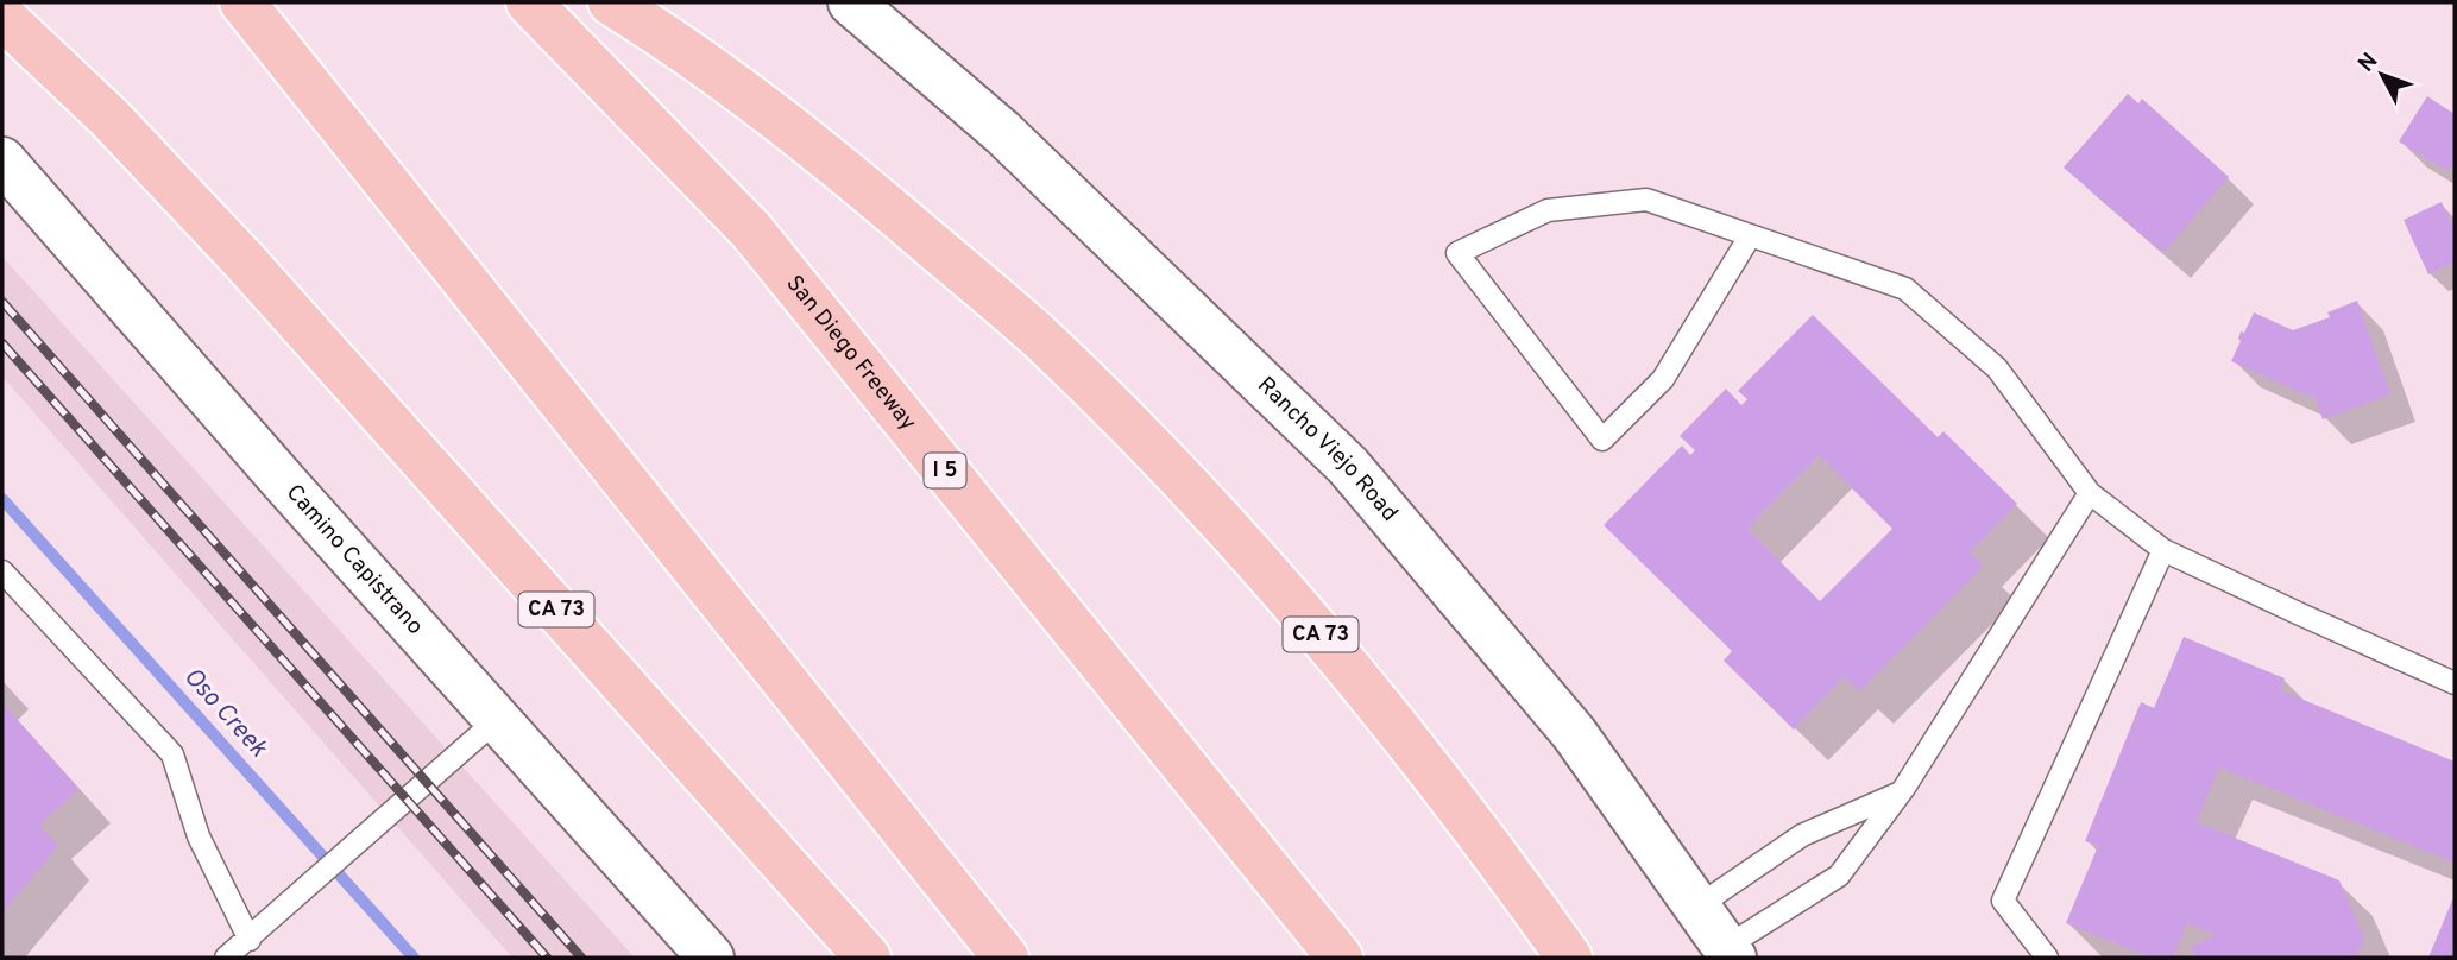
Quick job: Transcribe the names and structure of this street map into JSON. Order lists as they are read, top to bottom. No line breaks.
{"streets":{"highway":["San Diego Freeway","I 5","CA 73"],"main road":["Rancho Viejo Road","Camino Capistrano"]},"water":["Oso Creek"],"north":"top left"}
